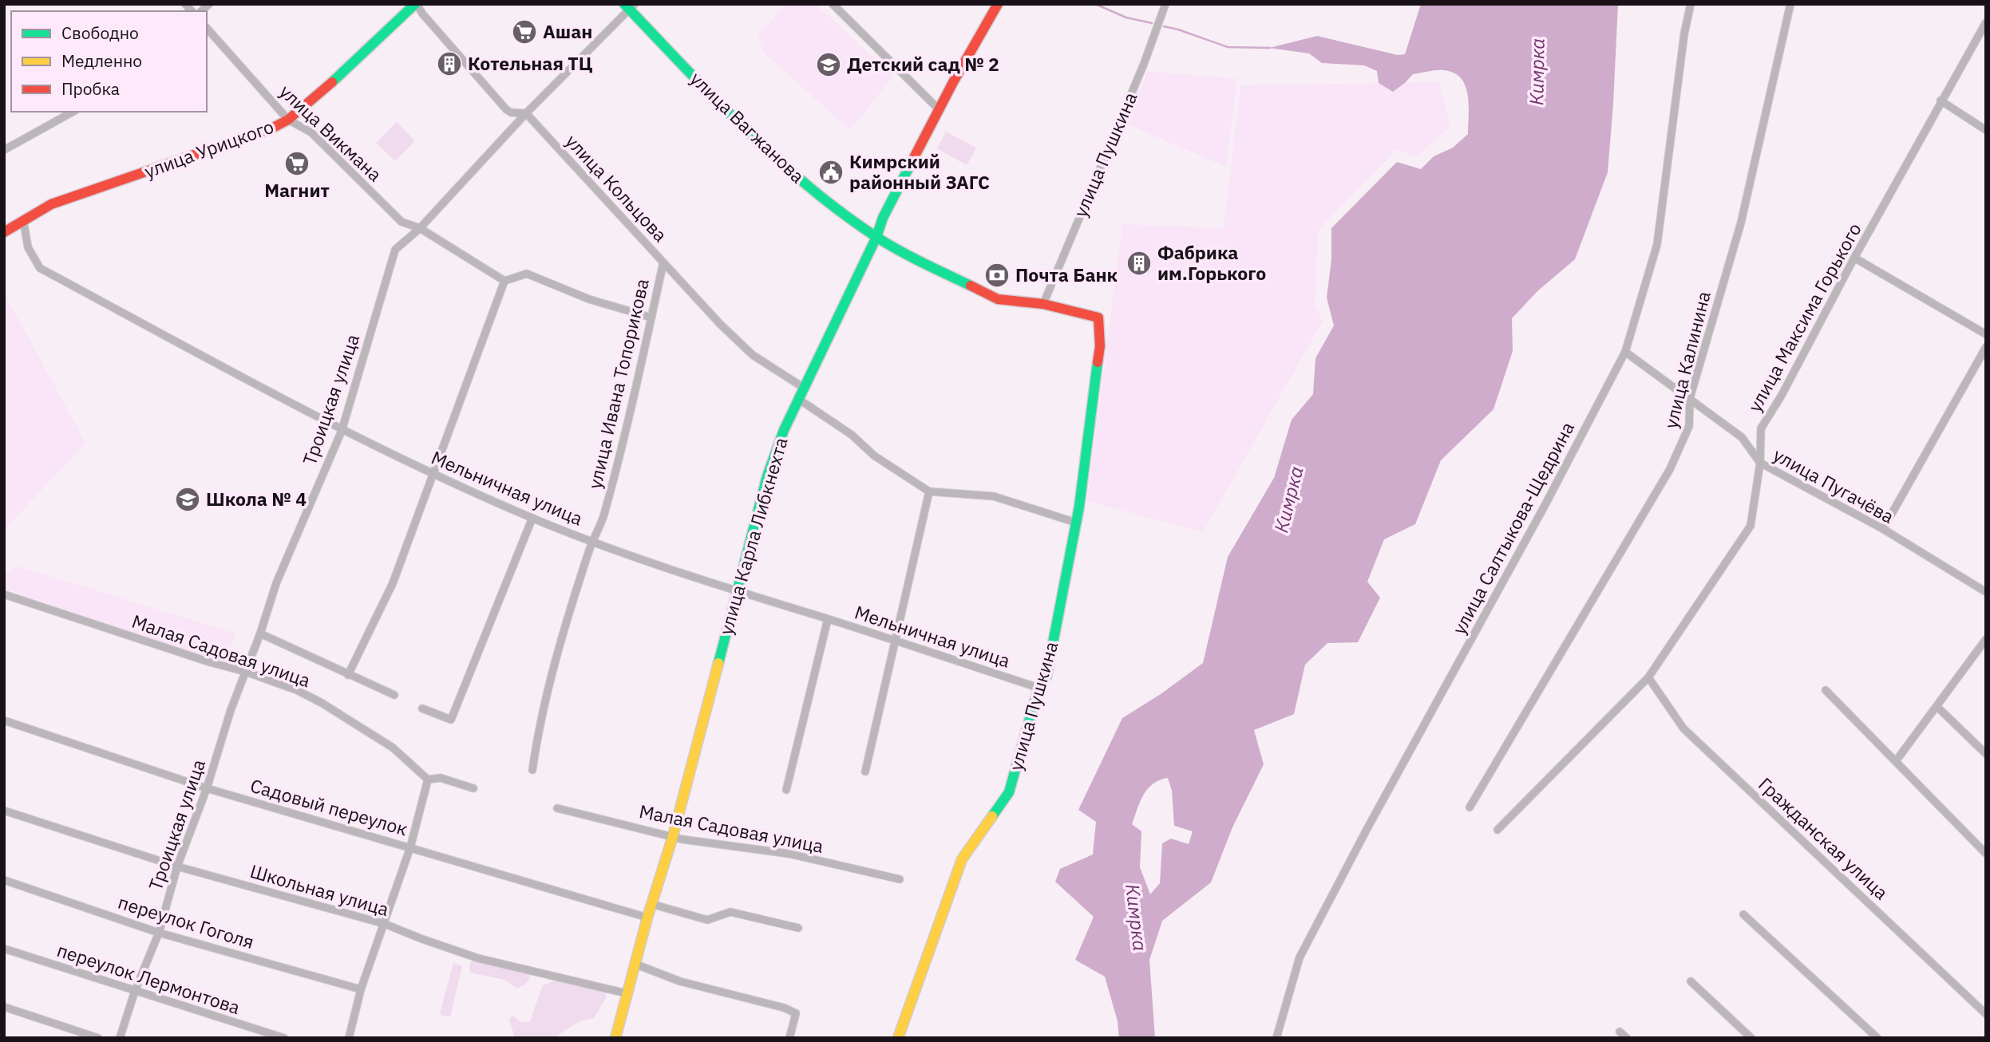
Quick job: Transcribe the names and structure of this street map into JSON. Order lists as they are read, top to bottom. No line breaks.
{"streets":{"street":["улица Вагжанова","улица Викмана","улица Урицкого","улица Пушкина","улица Кольцова","улица Максима Горького","улица Калинина","улица Ивана Топорикова","Троицкая улица","улица Пугачёва","Мельничная улица","улица Салтыкова-Щедрина","улица Карла Либкнехта","Малая Садовая улица","Садовый переулок","Гражданская улица","Школьная улица","переулок Гоголя","переулок Лермонтова"]},"crossings":[["улица Вагжанова","улица Пушкина"],["улица Вагжанова","Троицкая улица"],["улица Вагжанова","улица Карла Либкнехта"],["улица Викмана","улица Урицкого"],["улица Викмана","Троицкая улица"],["улица Урицкого","улица Кольцова"],["улица Урицкого","Мельничная улица"],["улица Пушкина","Мельничная улица"],["улица Кольцова","улица Ивана Топорикова"],["улица Кольцова","Троицкая улица"],["улица Кольцова","улица Карла Либкнехта"],["улица Максима Горького","улица Пугачёва"],["улица Максима Горького","Гражданская улица"],["улица Калинина","улица Пугачёва"],["улица Ивана Топорикова","Мельничная улица"],["Троицкая улица","Мельничная улица"],["Троицкая улица","Малая Садовая улица"],["Троицкая улица","Садовый переулок"],["Троицкая улица","Школьная улица"],["Троицкая улица","переулок Гоголя"],["Троицкая улица","переулок Лермонтова"],["улица Пугачёва","улица Салтыкова-Щедрина"],["Мельничная улица","улица Карла Либкнехта"],["улица Карла Либкнехта","Малая Садовая улица"],["улица Карла Либкнехта","Садовый переулок"],["улица Карла Либкнехта","Школьная улица"]],"water":["Кимрка"],"places":{"supermarket":["Ашан","Магнит"],"building":["Котельная ТЦ","Фабрика им.Горького"],"school or university":["Детский сад № 2","Школа № 4"],"public building":["Кимрский районный ЗАГС"],"bank":["Почта Банк"]},"legend":["Свободно","Медленно","Пробка"]}
